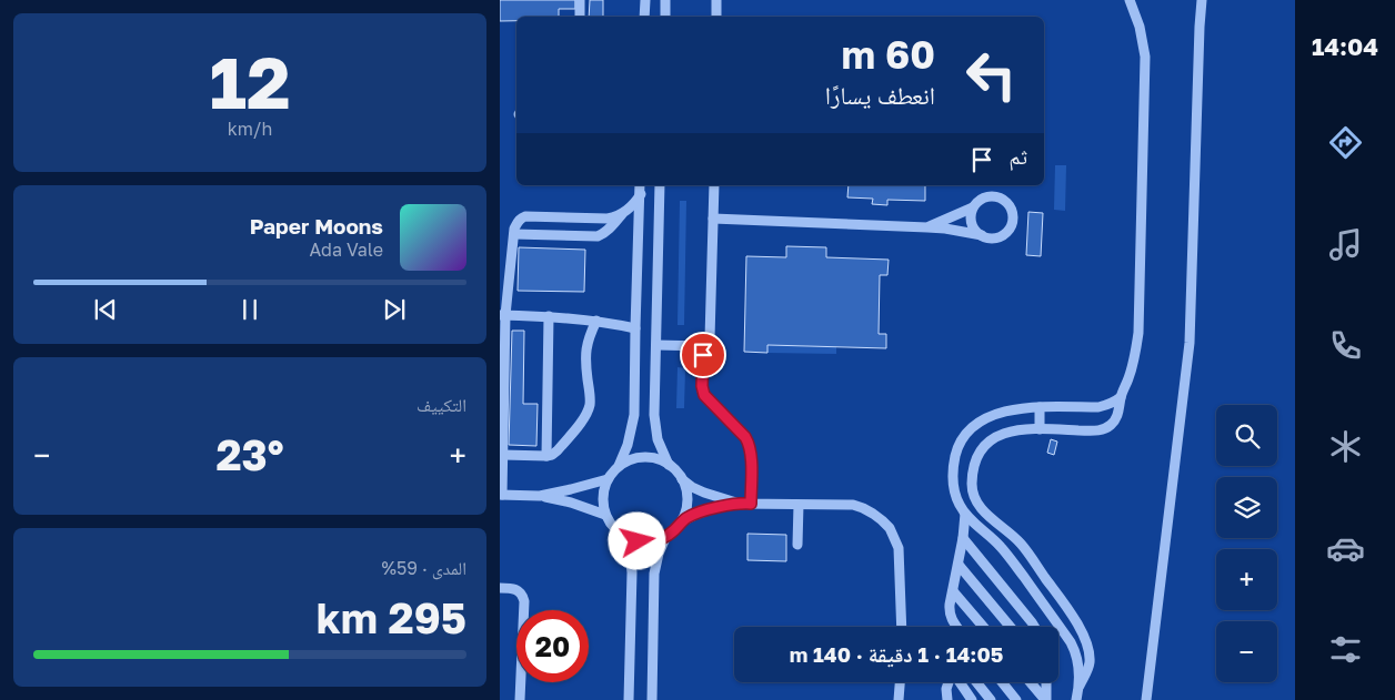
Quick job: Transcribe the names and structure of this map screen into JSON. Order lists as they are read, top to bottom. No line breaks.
{"page":{"tabs":"14:04","tile":[["12","km/h"],"التكييف",["المدى · 59%","295 km"]],"turn":["60 m","انعطف يسارًا"],"then":"ثم","song":["Paper Moons","Ada Vale"],"map_buttons":["+","−"],"heat":["−","23°","+"],"limit":"20","trip":"14:05 · 1 دقيقة · 140 m"}}
